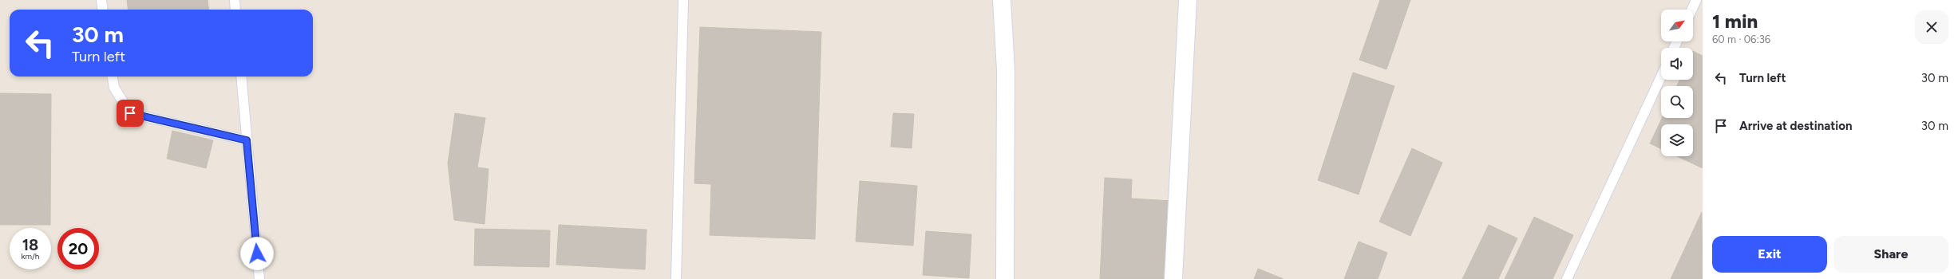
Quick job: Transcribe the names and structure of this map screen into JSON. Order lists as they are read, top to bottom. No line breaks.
{"north":"top right","page":{"heading":["1 min","60 m · 06:36"],"turn":["30 m","Turn left"],"list":[{"name":"Turn left","value":"30 m"},{"name":"Arrive at destination","value":"30 m"}],"speed":"18 km/h","limit":"20","buttons":["Exit","Share"]}}
